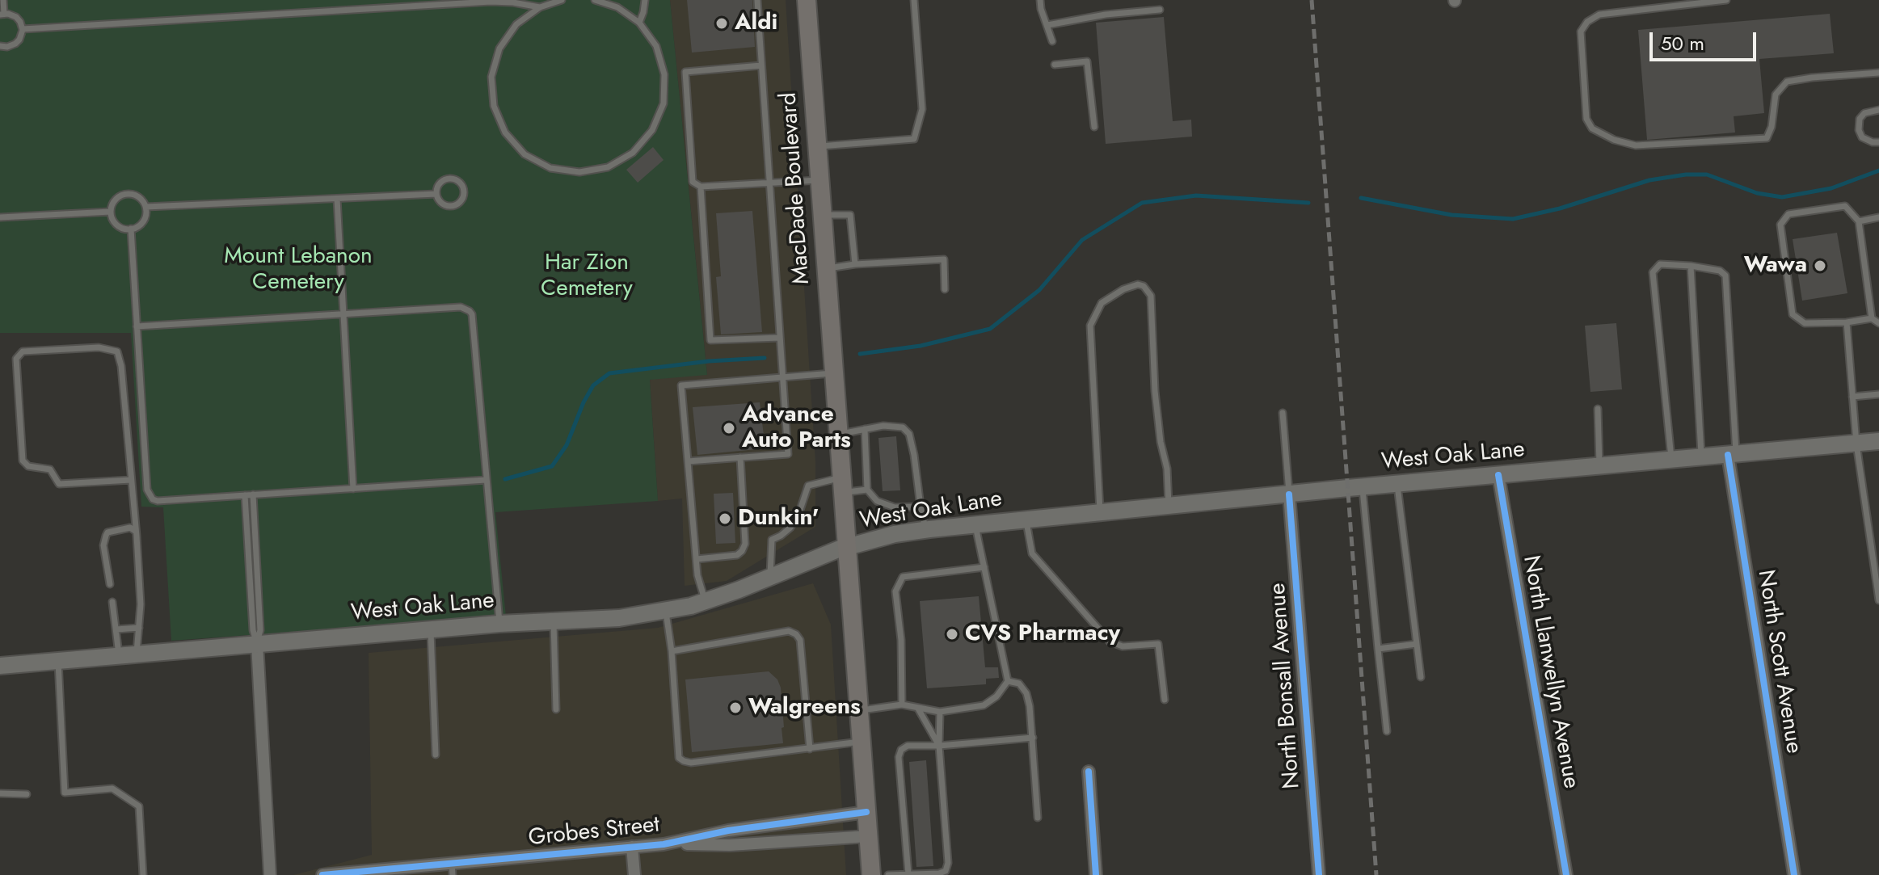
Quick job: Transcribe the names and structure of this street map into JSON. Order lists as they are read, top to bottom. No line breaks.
{"streets":{"main road":["MacDade Boulevard","West Oak Lane"],"street":["North Scott Avenue","North Llanwellyn Avenue","North Bonsall Avenue","Grobes Street"]},"crossings":[["West Oak Lane","North Scott Avenue"],["West Oak Lane","North Llanwellyn Avenue"],["West Oak Lane","North Bonsall Avenue"]],"parks":["Mount Lebanon Cemetery","Har Zion Cemetery"],"places":["Aldi","Wawa","Advance Auto Parts","Dunkin'","CVS Pharmacy","Walgreens"],"scale_bar":"50 m"}
